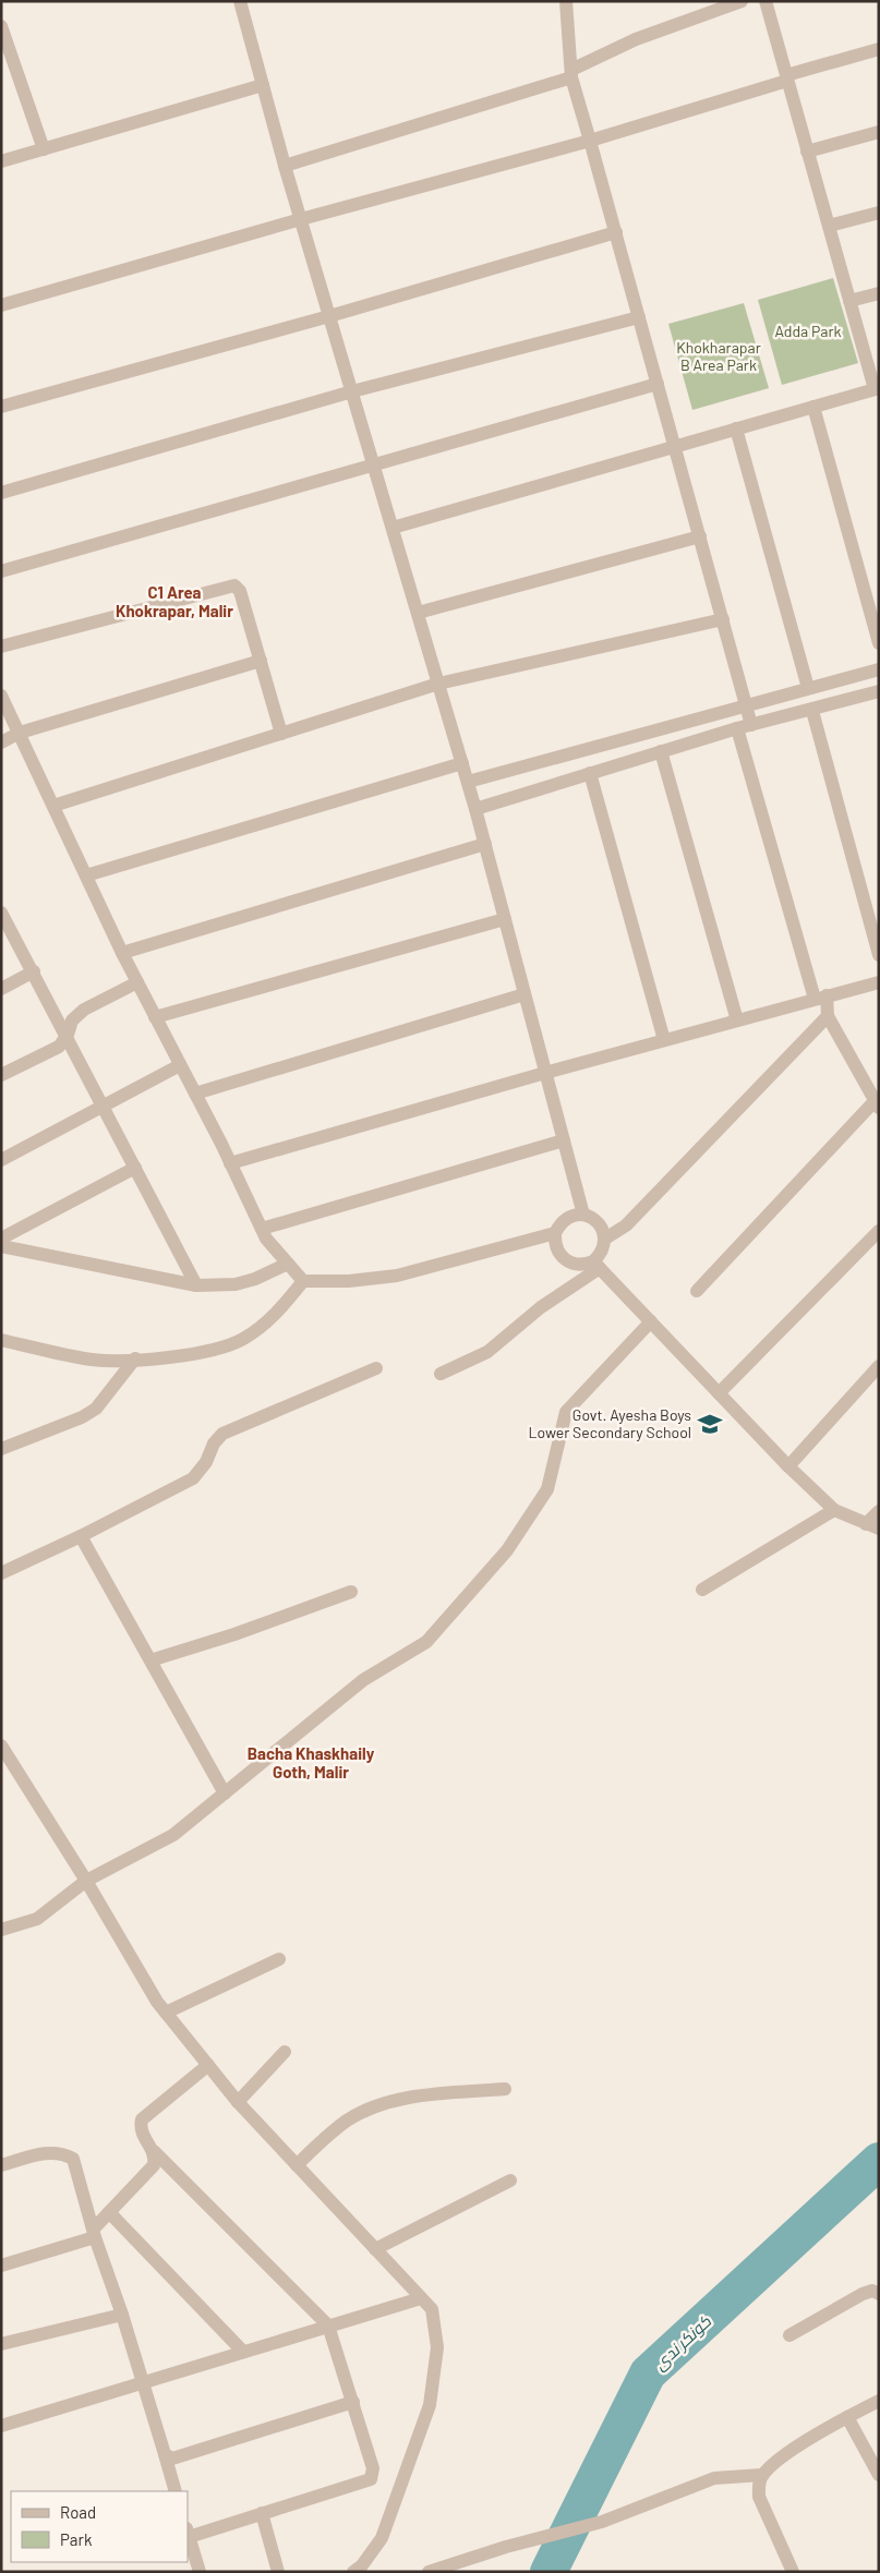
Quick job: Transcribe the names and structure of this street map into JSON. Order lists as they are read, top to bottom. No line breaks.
{"districts":["C1 Area Khokrapar, Malir","Bacha Khaskhaily Goth, Malir"],"water":["کونکر ندی"],"parks":["Adda Park","Khokharapar B Area Park"],"places":{"school or university":["Govt. Ayesha Boys Lower Secondary School"]},"legend":["Road","Park"]}
